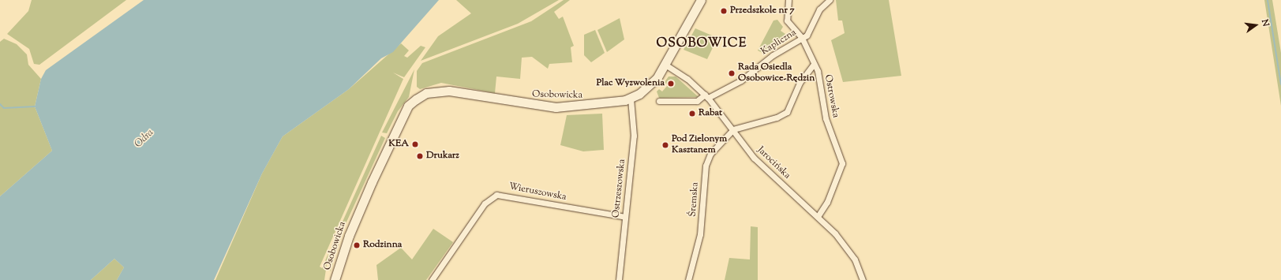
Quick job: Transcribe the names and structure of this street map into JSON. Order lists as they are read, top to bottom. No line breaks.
{"streets":{"street":["Kapliczna","Osobowicka","Ostrowska","Jarocińska","Ostrzeszowska","Wieruszowska","Śremska"]},"crossings":[["Kapliczna","Ostrowska"],["Kapliczna","Jarocińska"],["Osobowicka","Jarocińska"],["Osobowicka","Ostrzeszowska"],["Ostrowska","Jarocińska"],["Jarocińska","Śremska"],["Ostrzeszowska","Wieruszowska"]],"districts":["OSOBOWICE"],"water":["Odra"],"places":["Przedszkole nr 7","Rada Osiedla Osobowice-Rędzin","Plac Wyzwolenia","Rabat","KEA","Pod Zielonym Kasztanem","Drukarz","Rodzinna"],"north":"right"}
